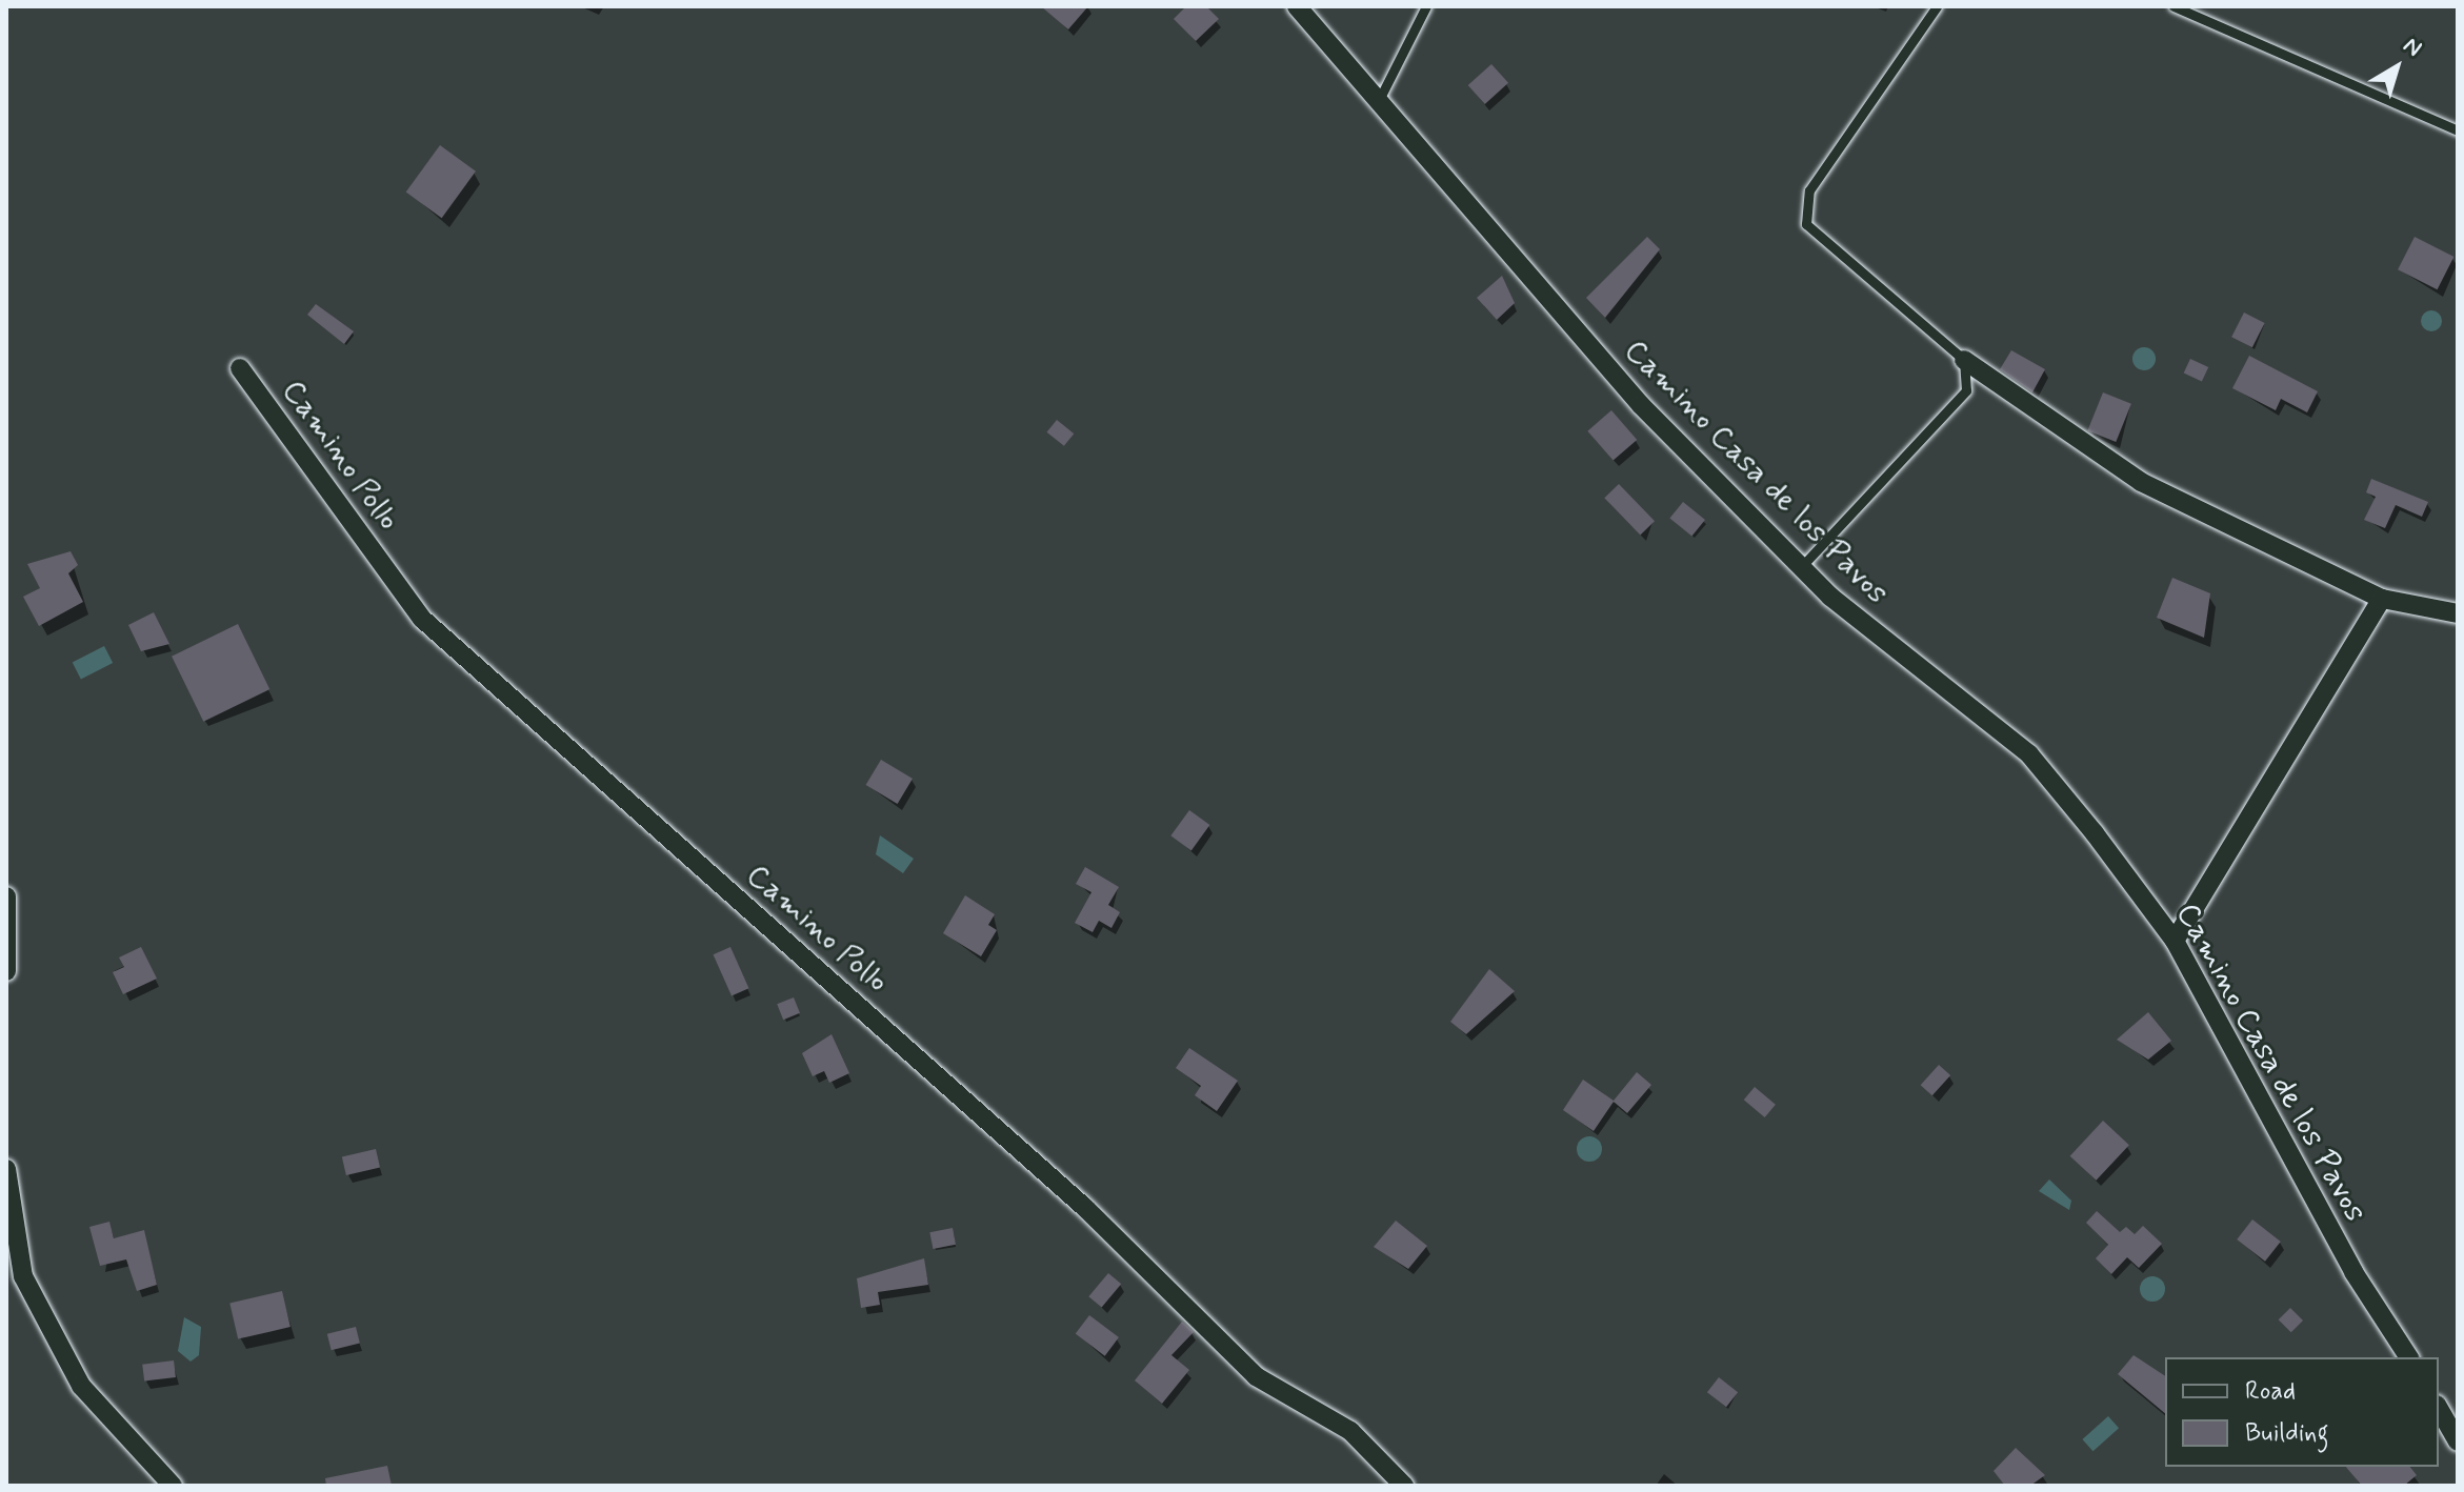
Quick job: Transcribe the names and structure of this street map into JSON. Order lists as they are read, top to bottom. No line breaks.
{"streets":{"street":["Camino Pollo","Camino Casa de los Pavos"]},"legend":["Road","Building"],"north":"top right"}
